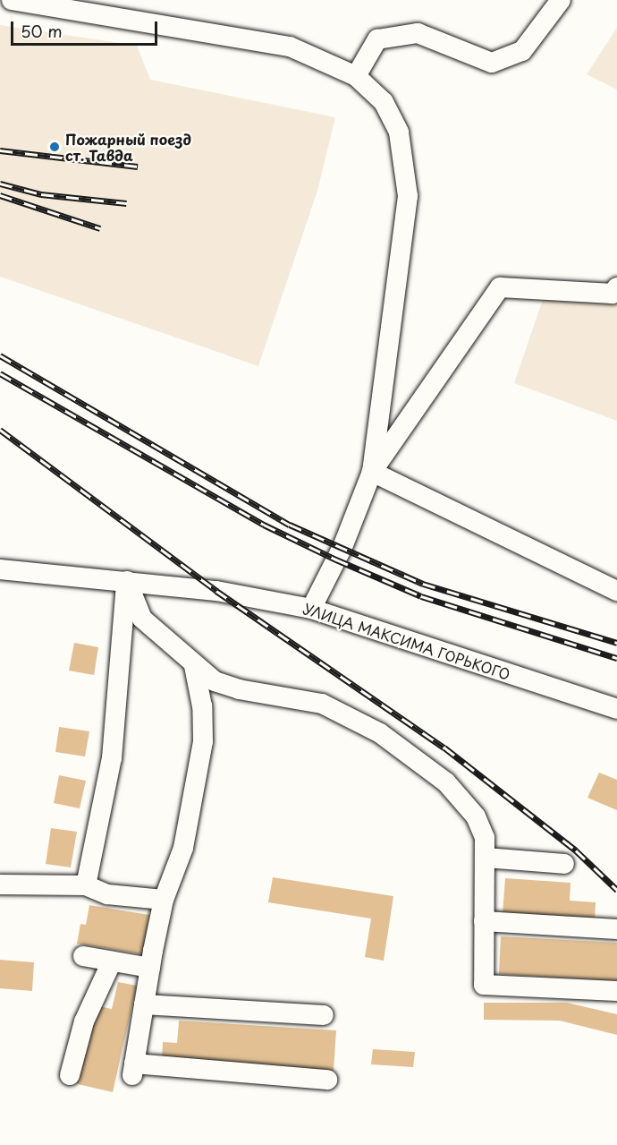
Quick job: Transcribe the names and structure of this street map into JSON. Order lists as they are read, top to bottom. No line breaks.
{"streets":{"street":["УЛИЦА МАКСИМА ГОРЬКОГО"]},"places":["Пожарный поезд ст. Тавда"],"scale_bar":"50 m"}
